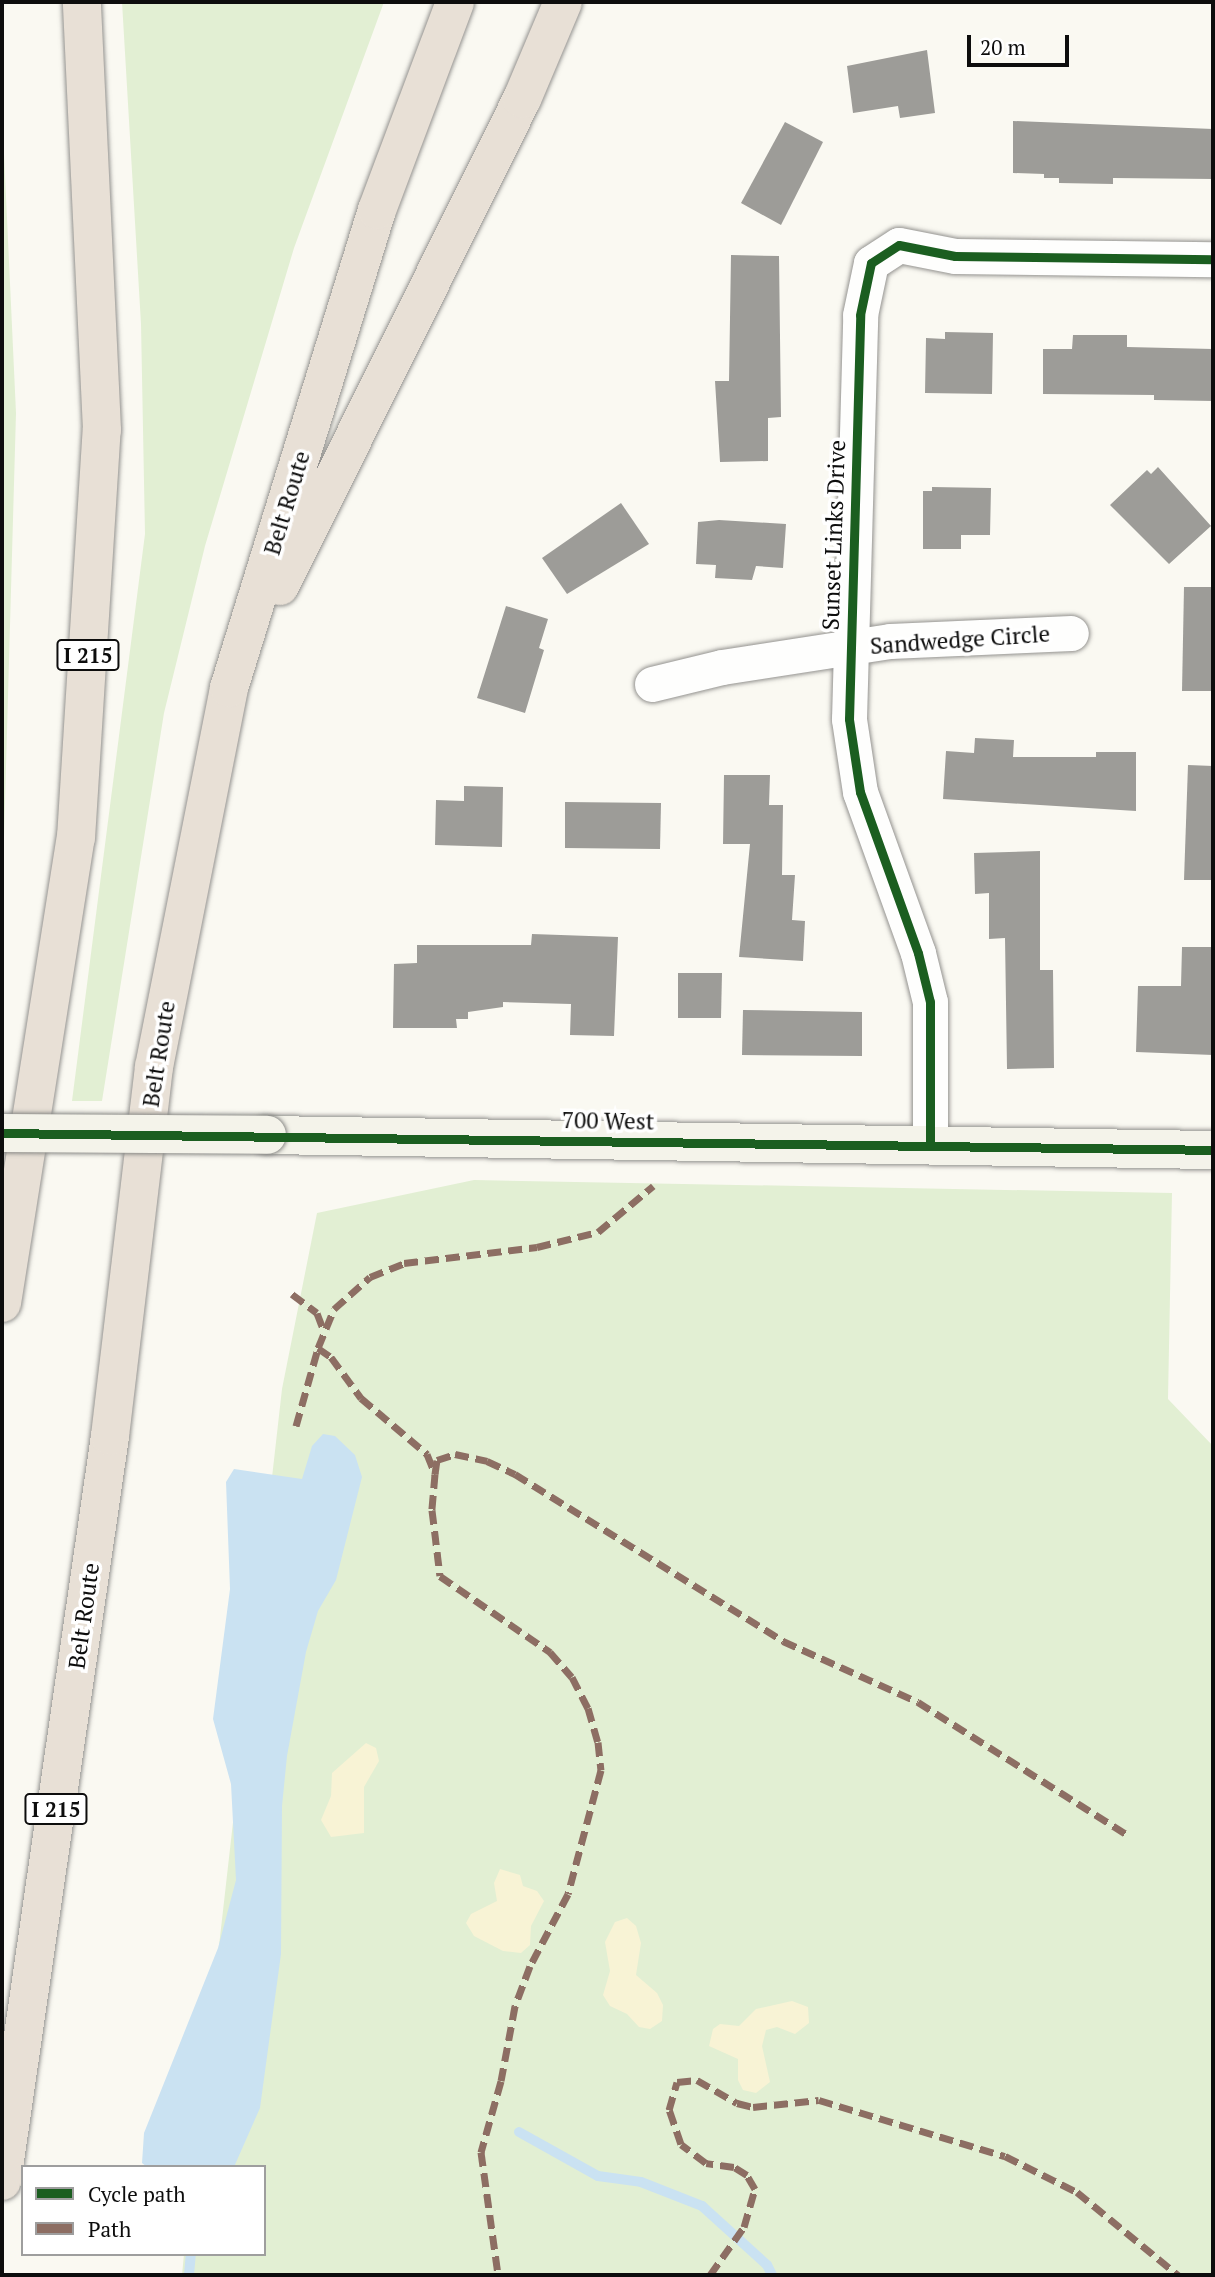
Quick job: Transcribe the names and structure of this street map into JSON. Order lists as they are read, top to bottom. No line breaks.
{"streets":{"highway":["Belt Route","I 215"],"main road":["700 West"],"street":["Sunset Links Drive","Sandwedge Circle"]},"crossings":[["Sunset Links Drive","Sandwedge Circle"],["Sunset Links Drive","700 West"]],"legend":["Cycle path","Path"],"scale_bar":"20 m"}
